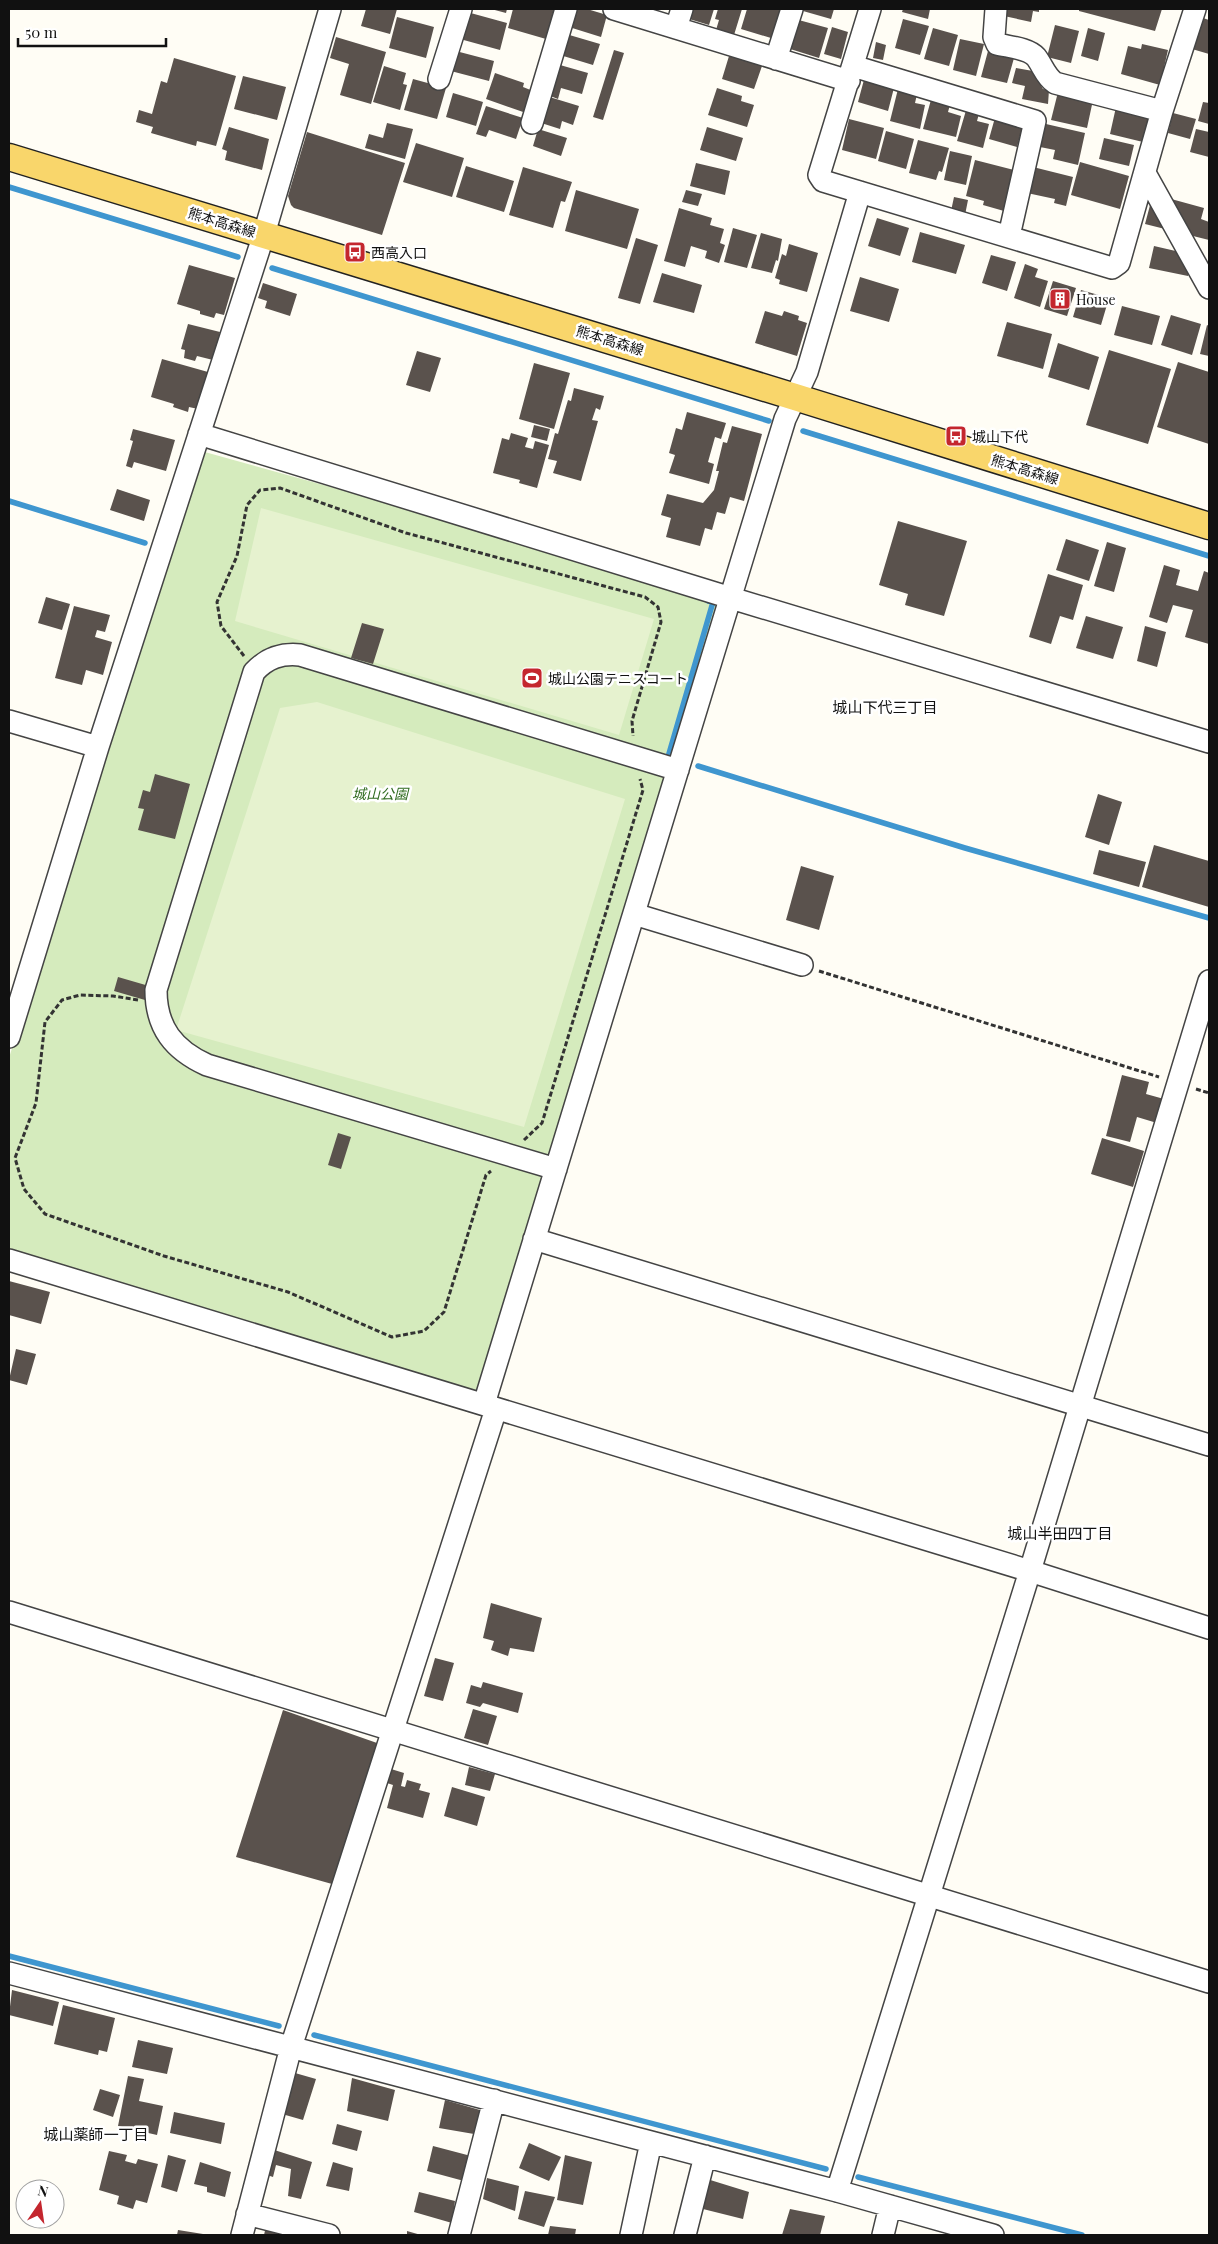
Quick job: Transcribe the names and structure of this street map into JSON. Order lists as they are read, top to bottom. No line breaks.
{"streets":{"main road":["熊本高森線"]},"districts":["城山下代三丁目","城山半田四丁目","城山薬師一丁目"],"parks":["城山公園"],"places":{"bus stop":["西高入口","城山下代"],"building":["House"],"sports":["城山公園テニスコート"]},"scale_bar":"50 m","north":"top"}
